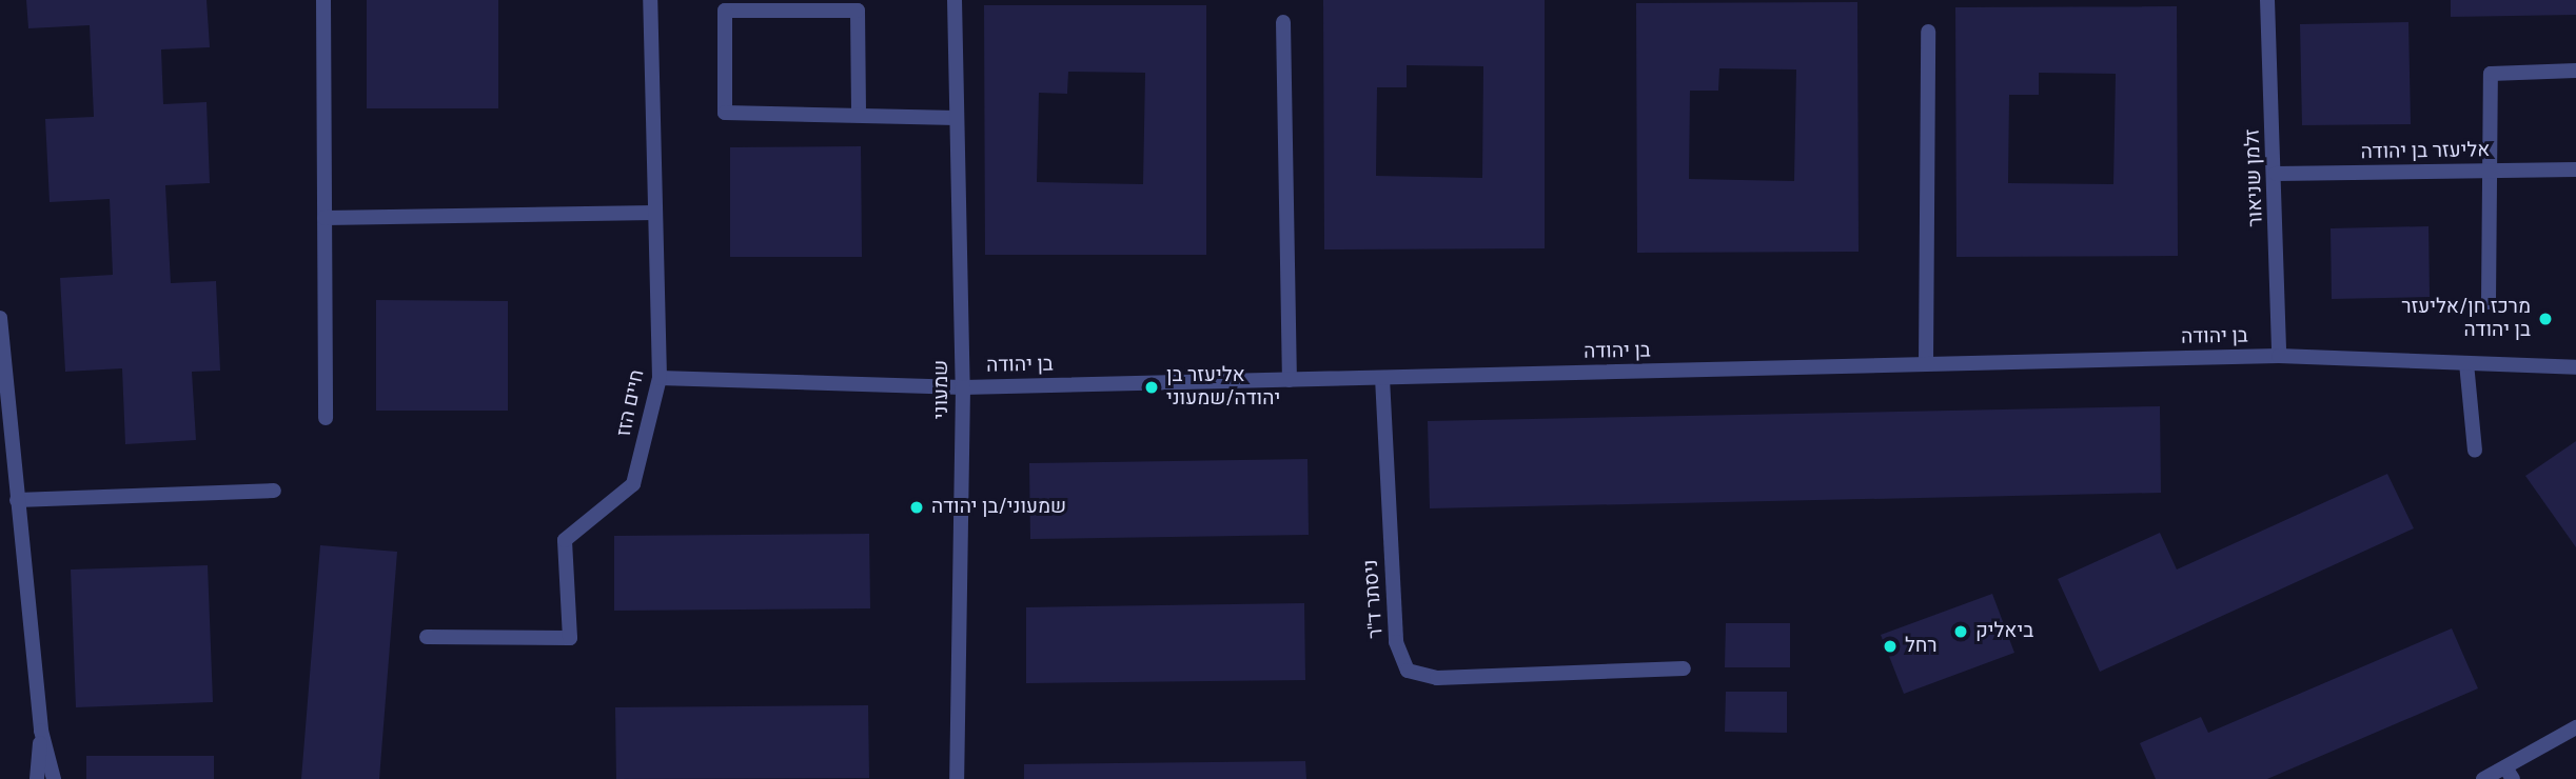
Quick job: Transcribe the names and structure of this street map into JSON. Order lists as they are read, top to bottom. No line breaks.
{"streets":{"street":["אליעזר בן יהודה","זלמן שניאור","בן יהודה","שמעוני","חיים הזז","ניסתר ד\"ר"]},"crossings":[["אליעזר בן יהודה","זלמן שניאור"],["זלמן שניאור","בן יהודה"],["בן יהודה","שמעוני"],["בן יהודה","חיים הזז"],["בן יהודה","ניסתר ד\"ר"]],"places":["מרכז חן/אליעזר בן יהודה","אליעזר בן יהודה/שמעוני","שמעוני/בן יהודה","ביאליק","רחל"]}
